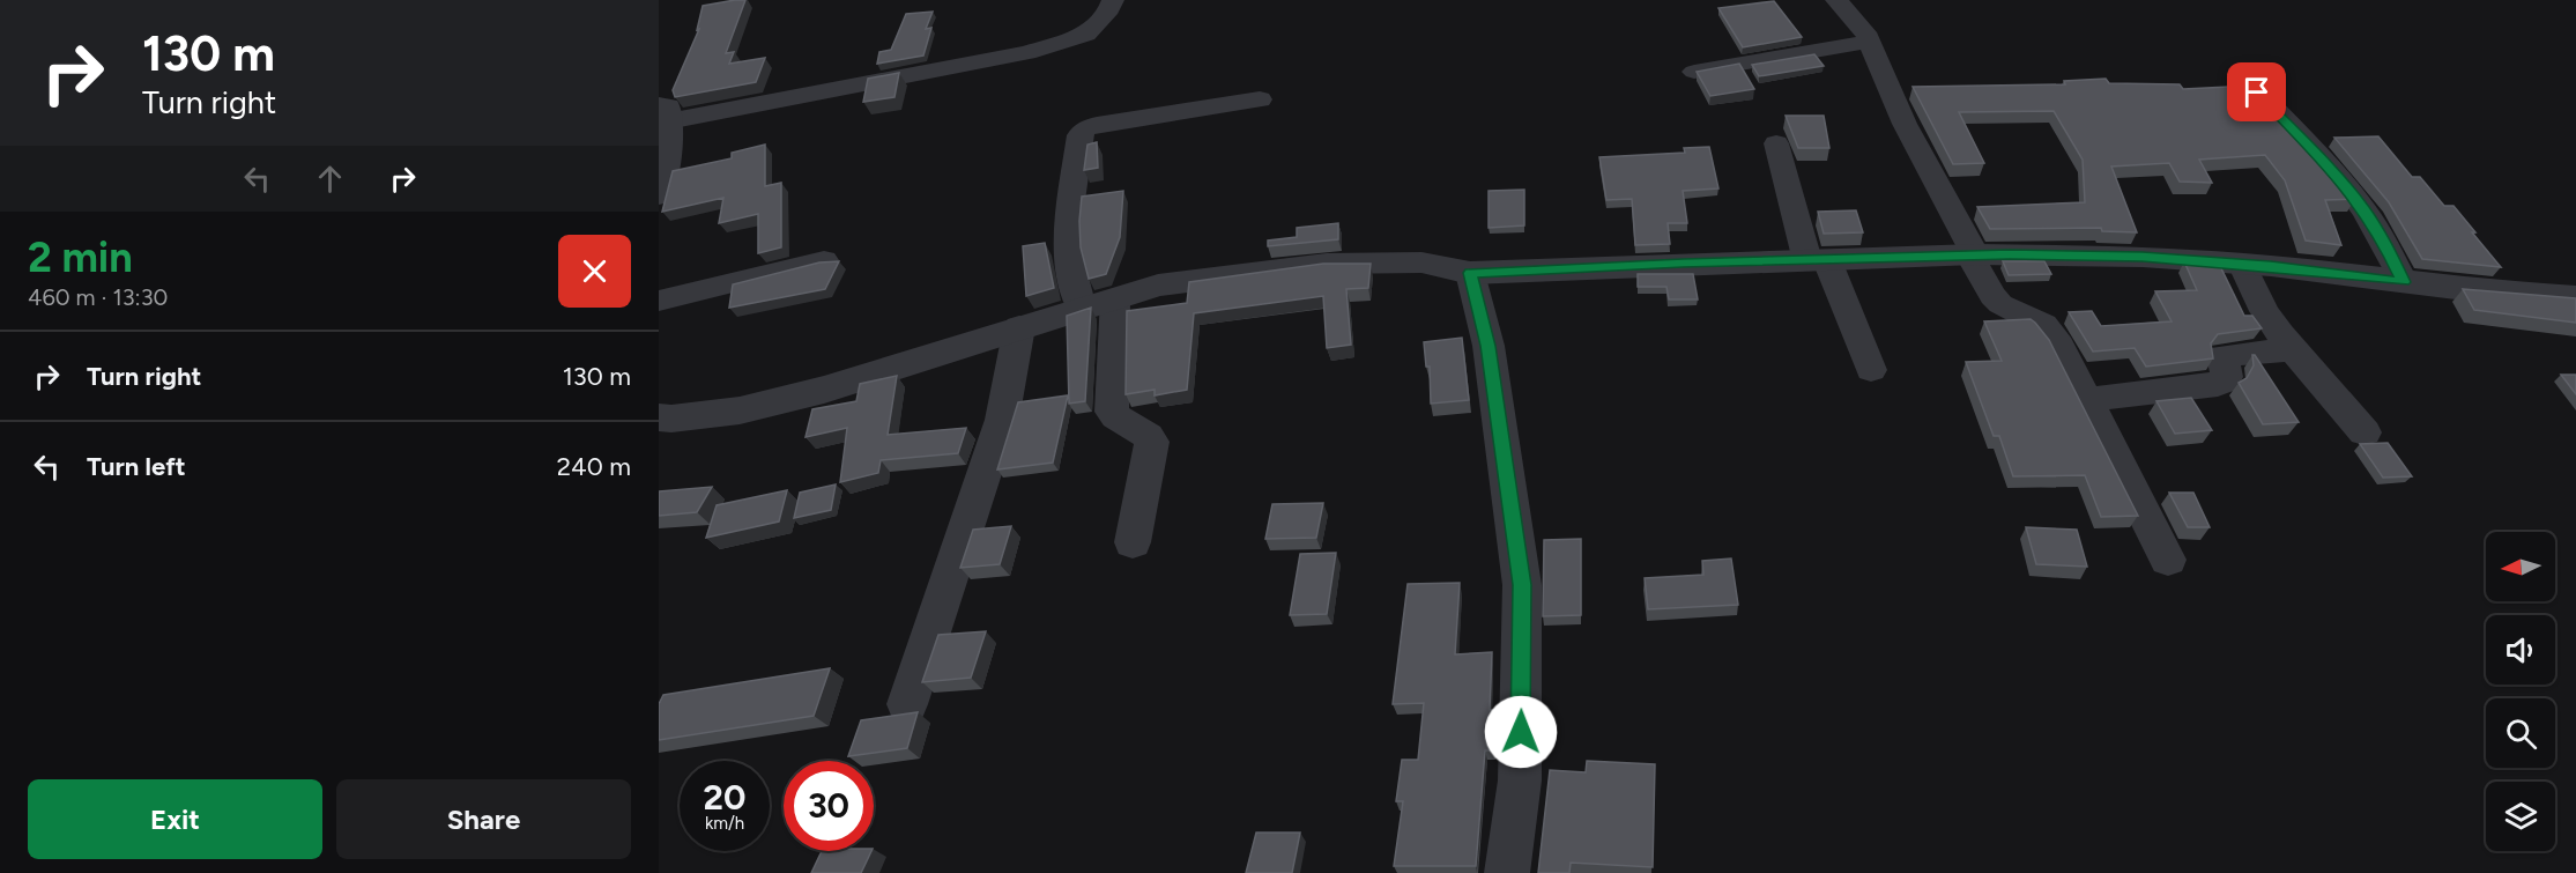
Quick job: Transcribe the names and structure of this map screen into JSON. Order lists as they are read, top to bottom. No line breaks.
{"north":"left","page":{"turn":["130 m","Turn right"],"heading":["2 min","460 m · 13:30"],"list":[{"name":"Turn right","value":"130 m"},{"name":"Turn left","value":"240 m"}],"speed":"20 km/h","limit":"30","buttons":["Exit","Share"]}}
